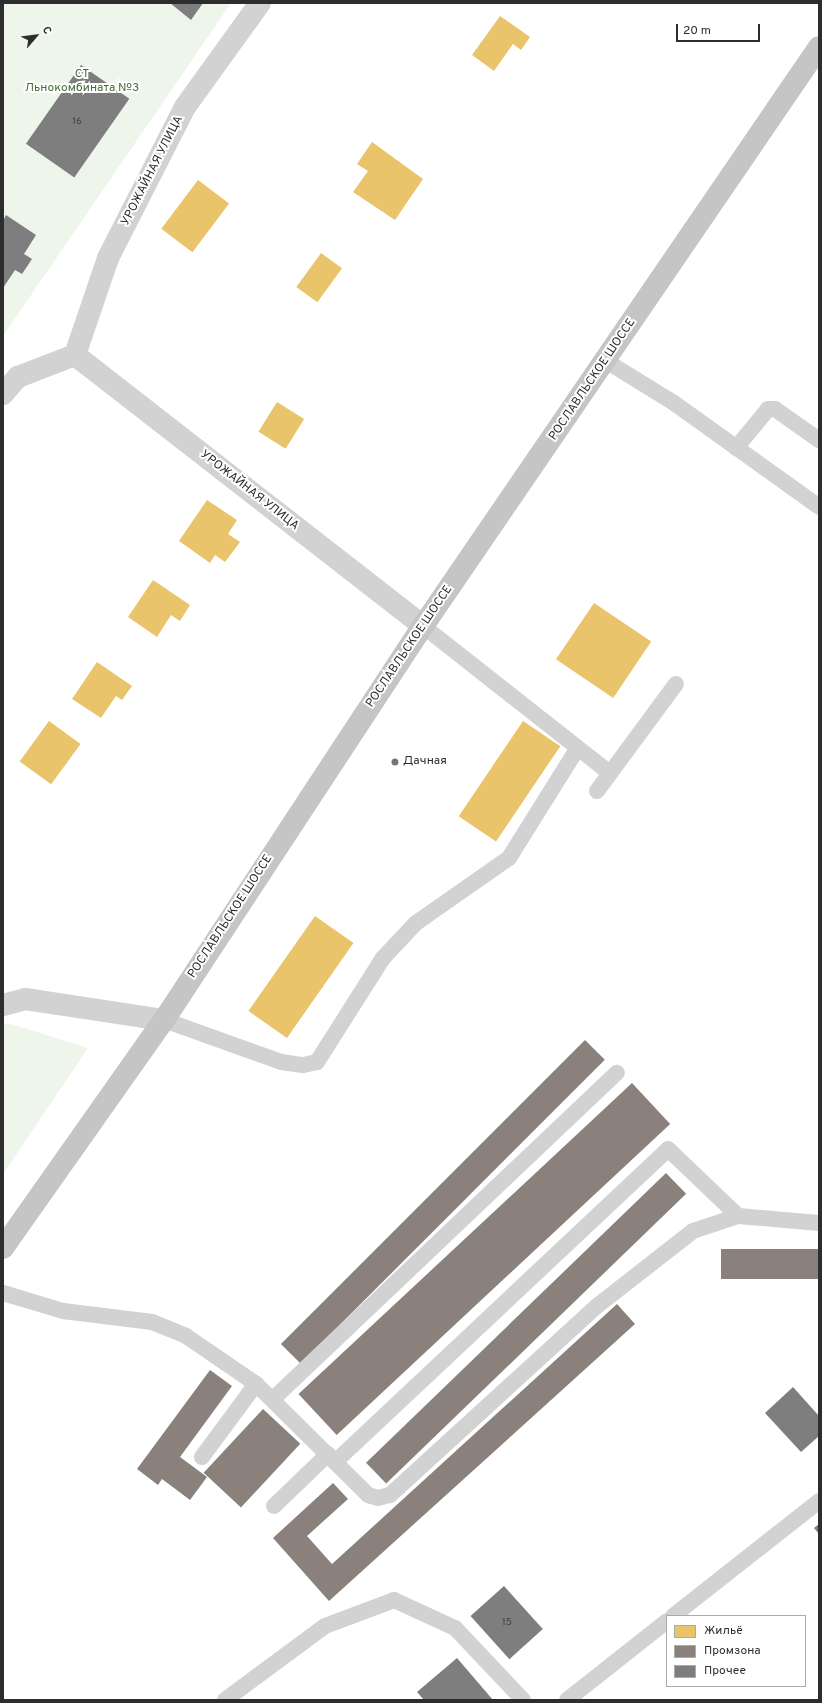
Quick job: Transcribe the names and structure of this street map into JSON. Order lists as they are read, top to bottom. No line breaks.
{"streets":{"main road":["РОСЛАВЛЬСКОЕ ШОССЕ"],"street":["УРОЖАЙНАЯ УЛИЦА"]},"crossings":[["УРОЖАЙНАЯ УЛИЦА","РОСЛАВЛЬСКОЕ ШОССЕ"]],"parks":["СТ Льнокомбината №3"],"places":["Дачная"],"house_numbers":["16","15"],"legend":["Жильё","Промзона","Прочее"],"scale_bar":"20 m","north":"top right"}
